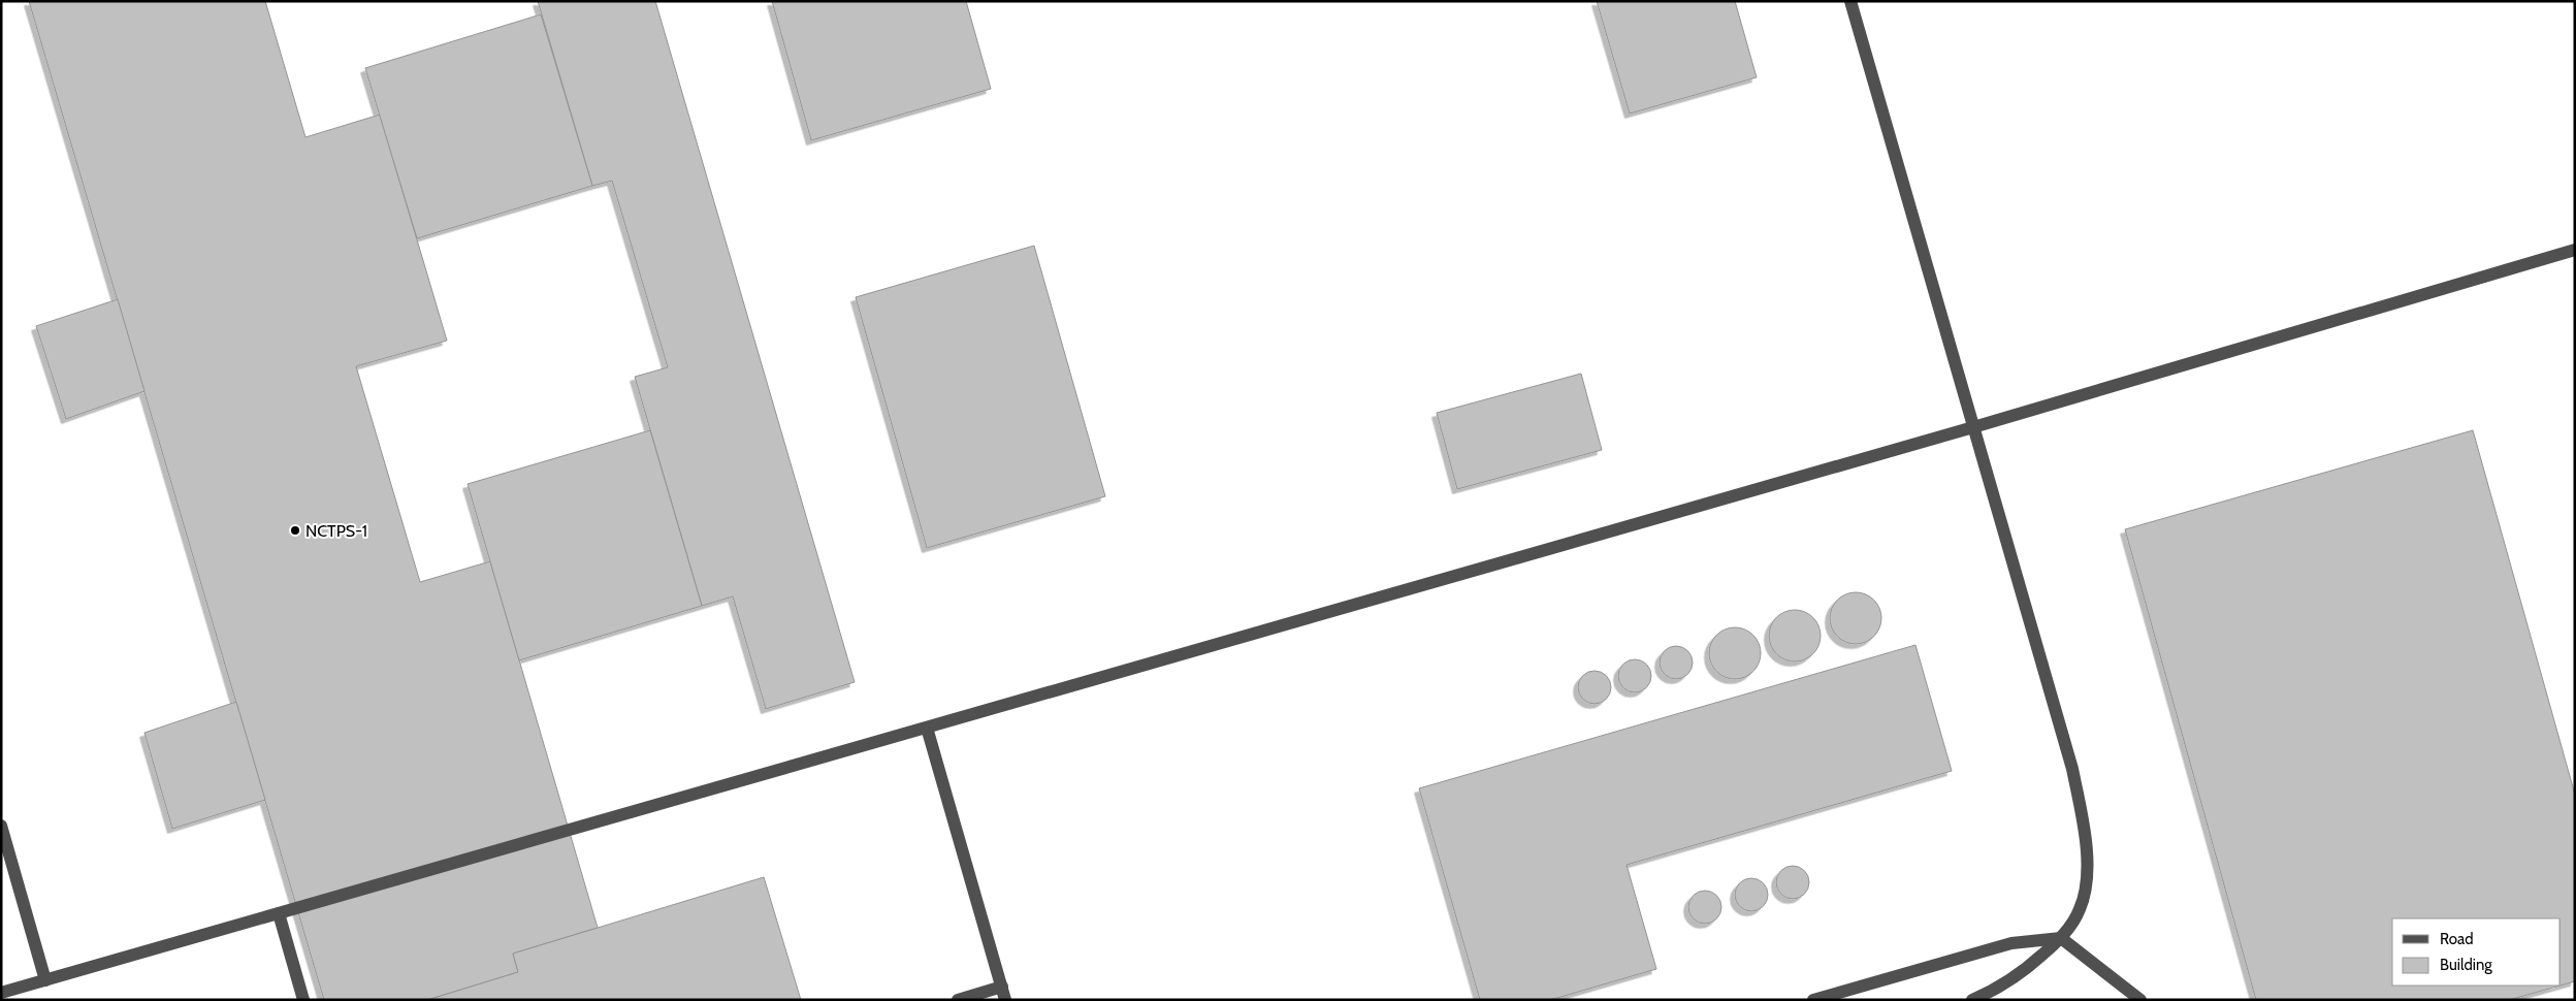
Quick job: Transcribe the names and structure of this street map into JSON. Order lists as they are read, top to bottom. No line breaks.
{"places":["NCTPS-1"],"legend":["Road","Building"]}
